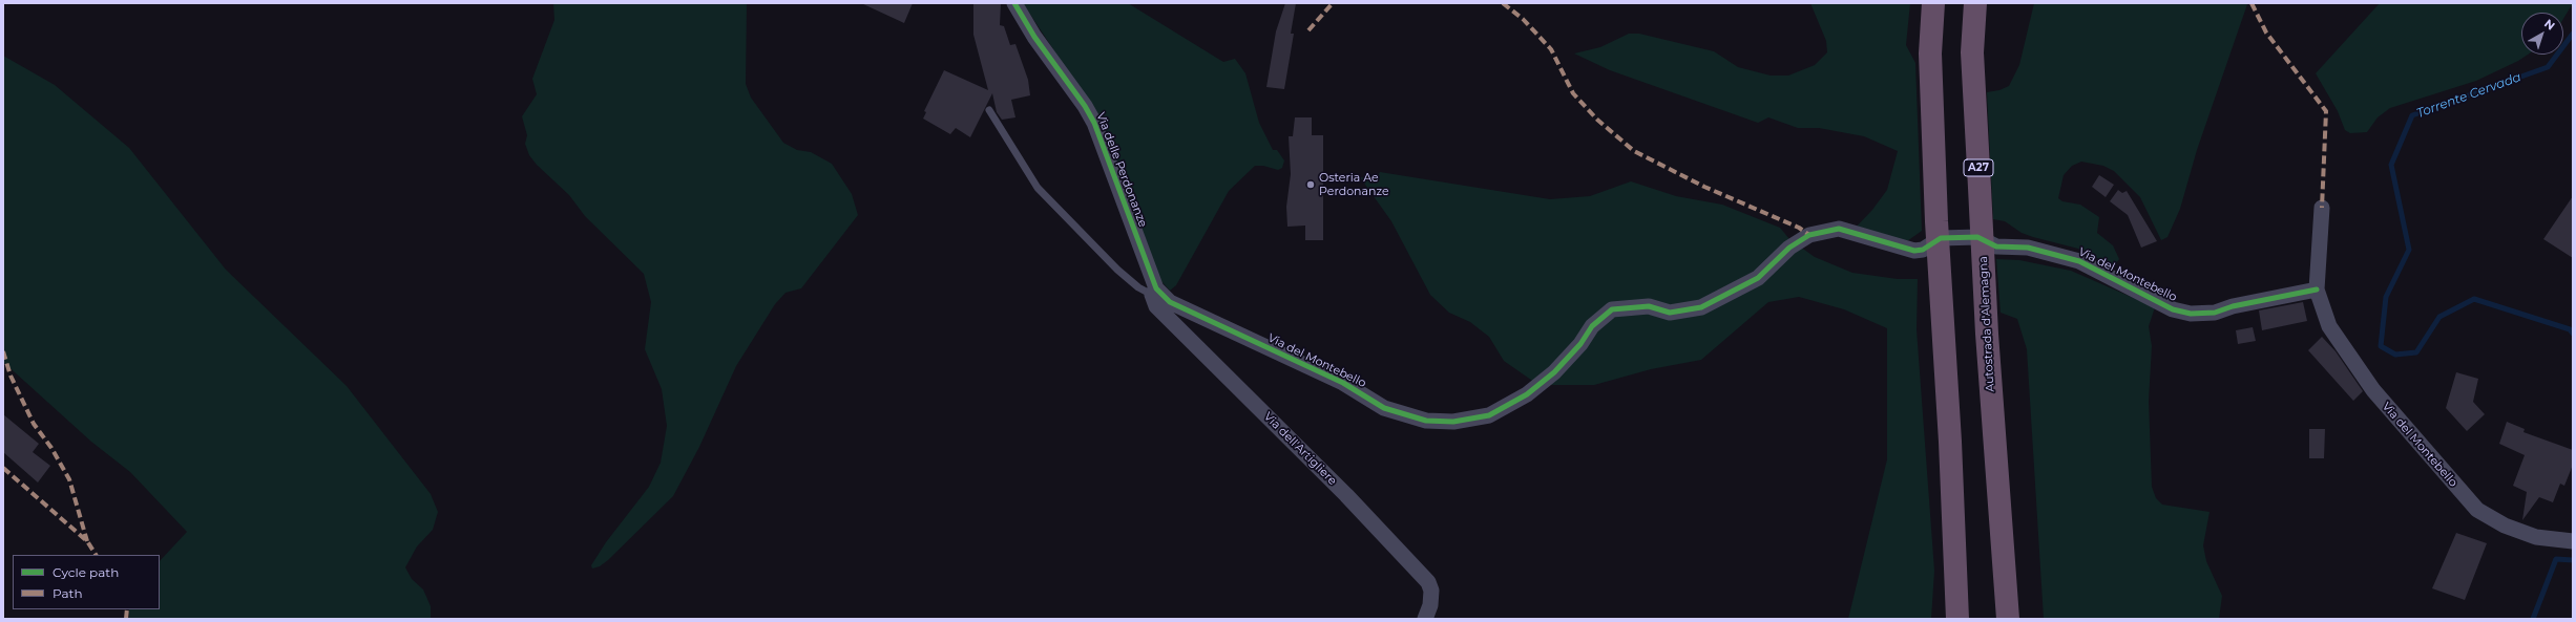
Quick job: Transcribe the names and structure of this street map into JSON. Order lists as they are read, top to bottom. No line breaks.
{"streets":{"highway":["A27","Autostrada d'Alemagna"],"street":["Via delle Perdonanze","Via del Montebello","Via dell'Artigliere"]},"crossings":[["Via delle Perdonanze","Via del Montebello"],["Via delle Perdonanze","Via dell'Artigliere"],["Via del Montebello","Via dell'Artigliere"]],"water":["Torrente Cervada"],"places":["Osteria Ae Perdonanze"],"legend":["Cycle path","Path"],"north":"top right"}
